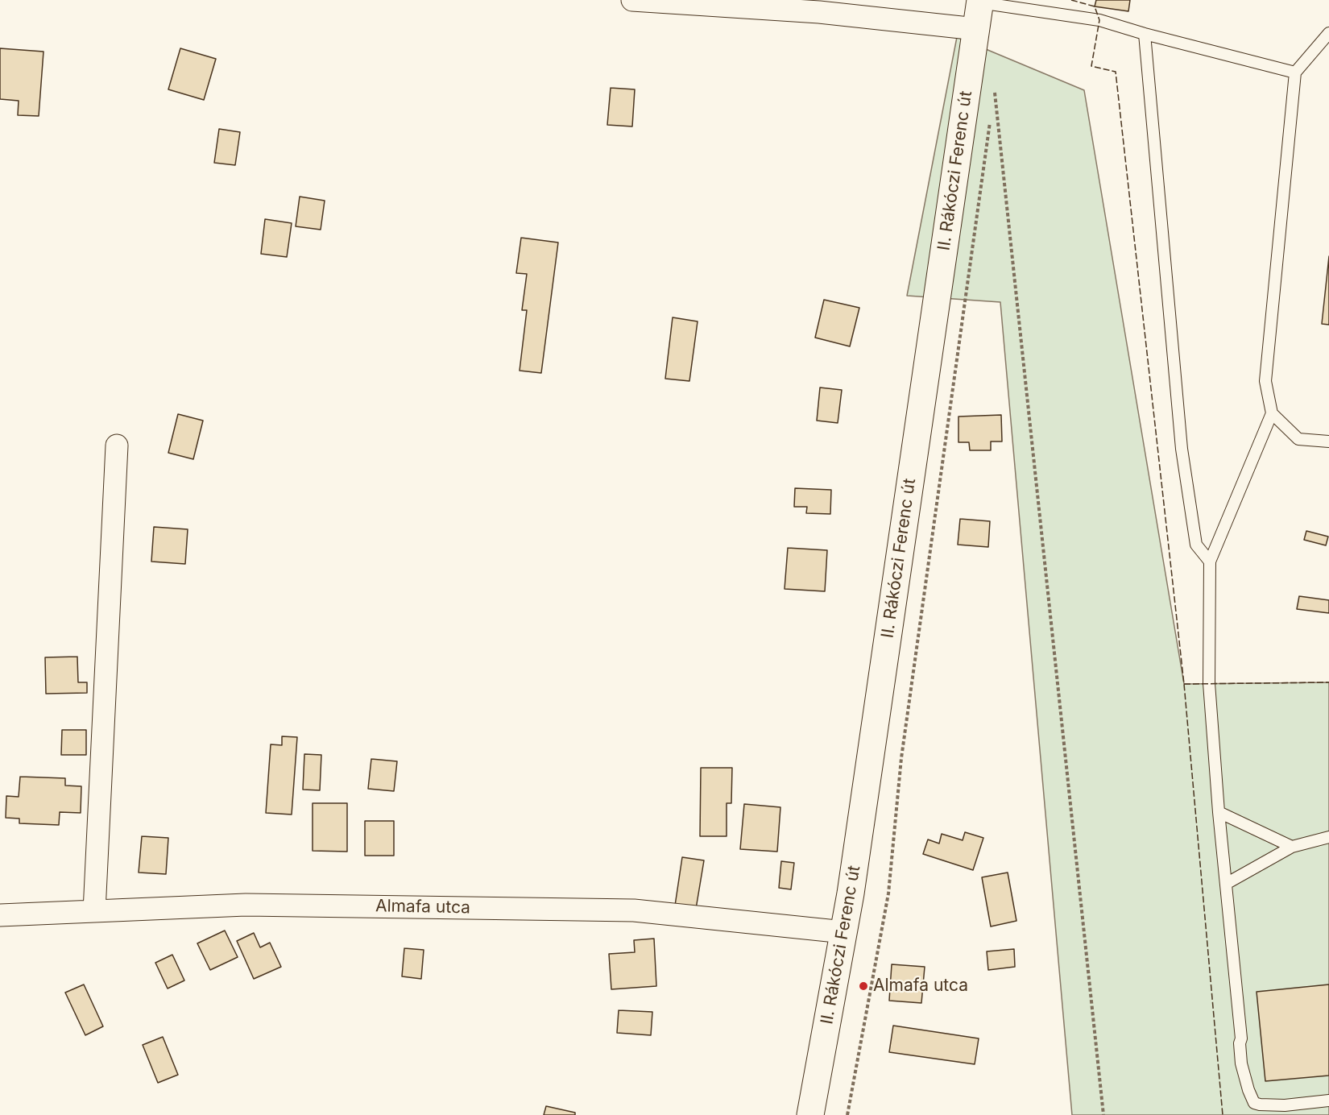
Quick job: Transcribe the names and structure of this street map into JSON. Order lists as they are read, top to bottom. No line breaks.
{"streets":{"main road":["II. Rákóczi Ferenc út"],"street":["Almafa utca"]},"crossings":[["II. Rákóczi Ferenc út","Almafa utca"]],"places":["Almafa utca"]}
